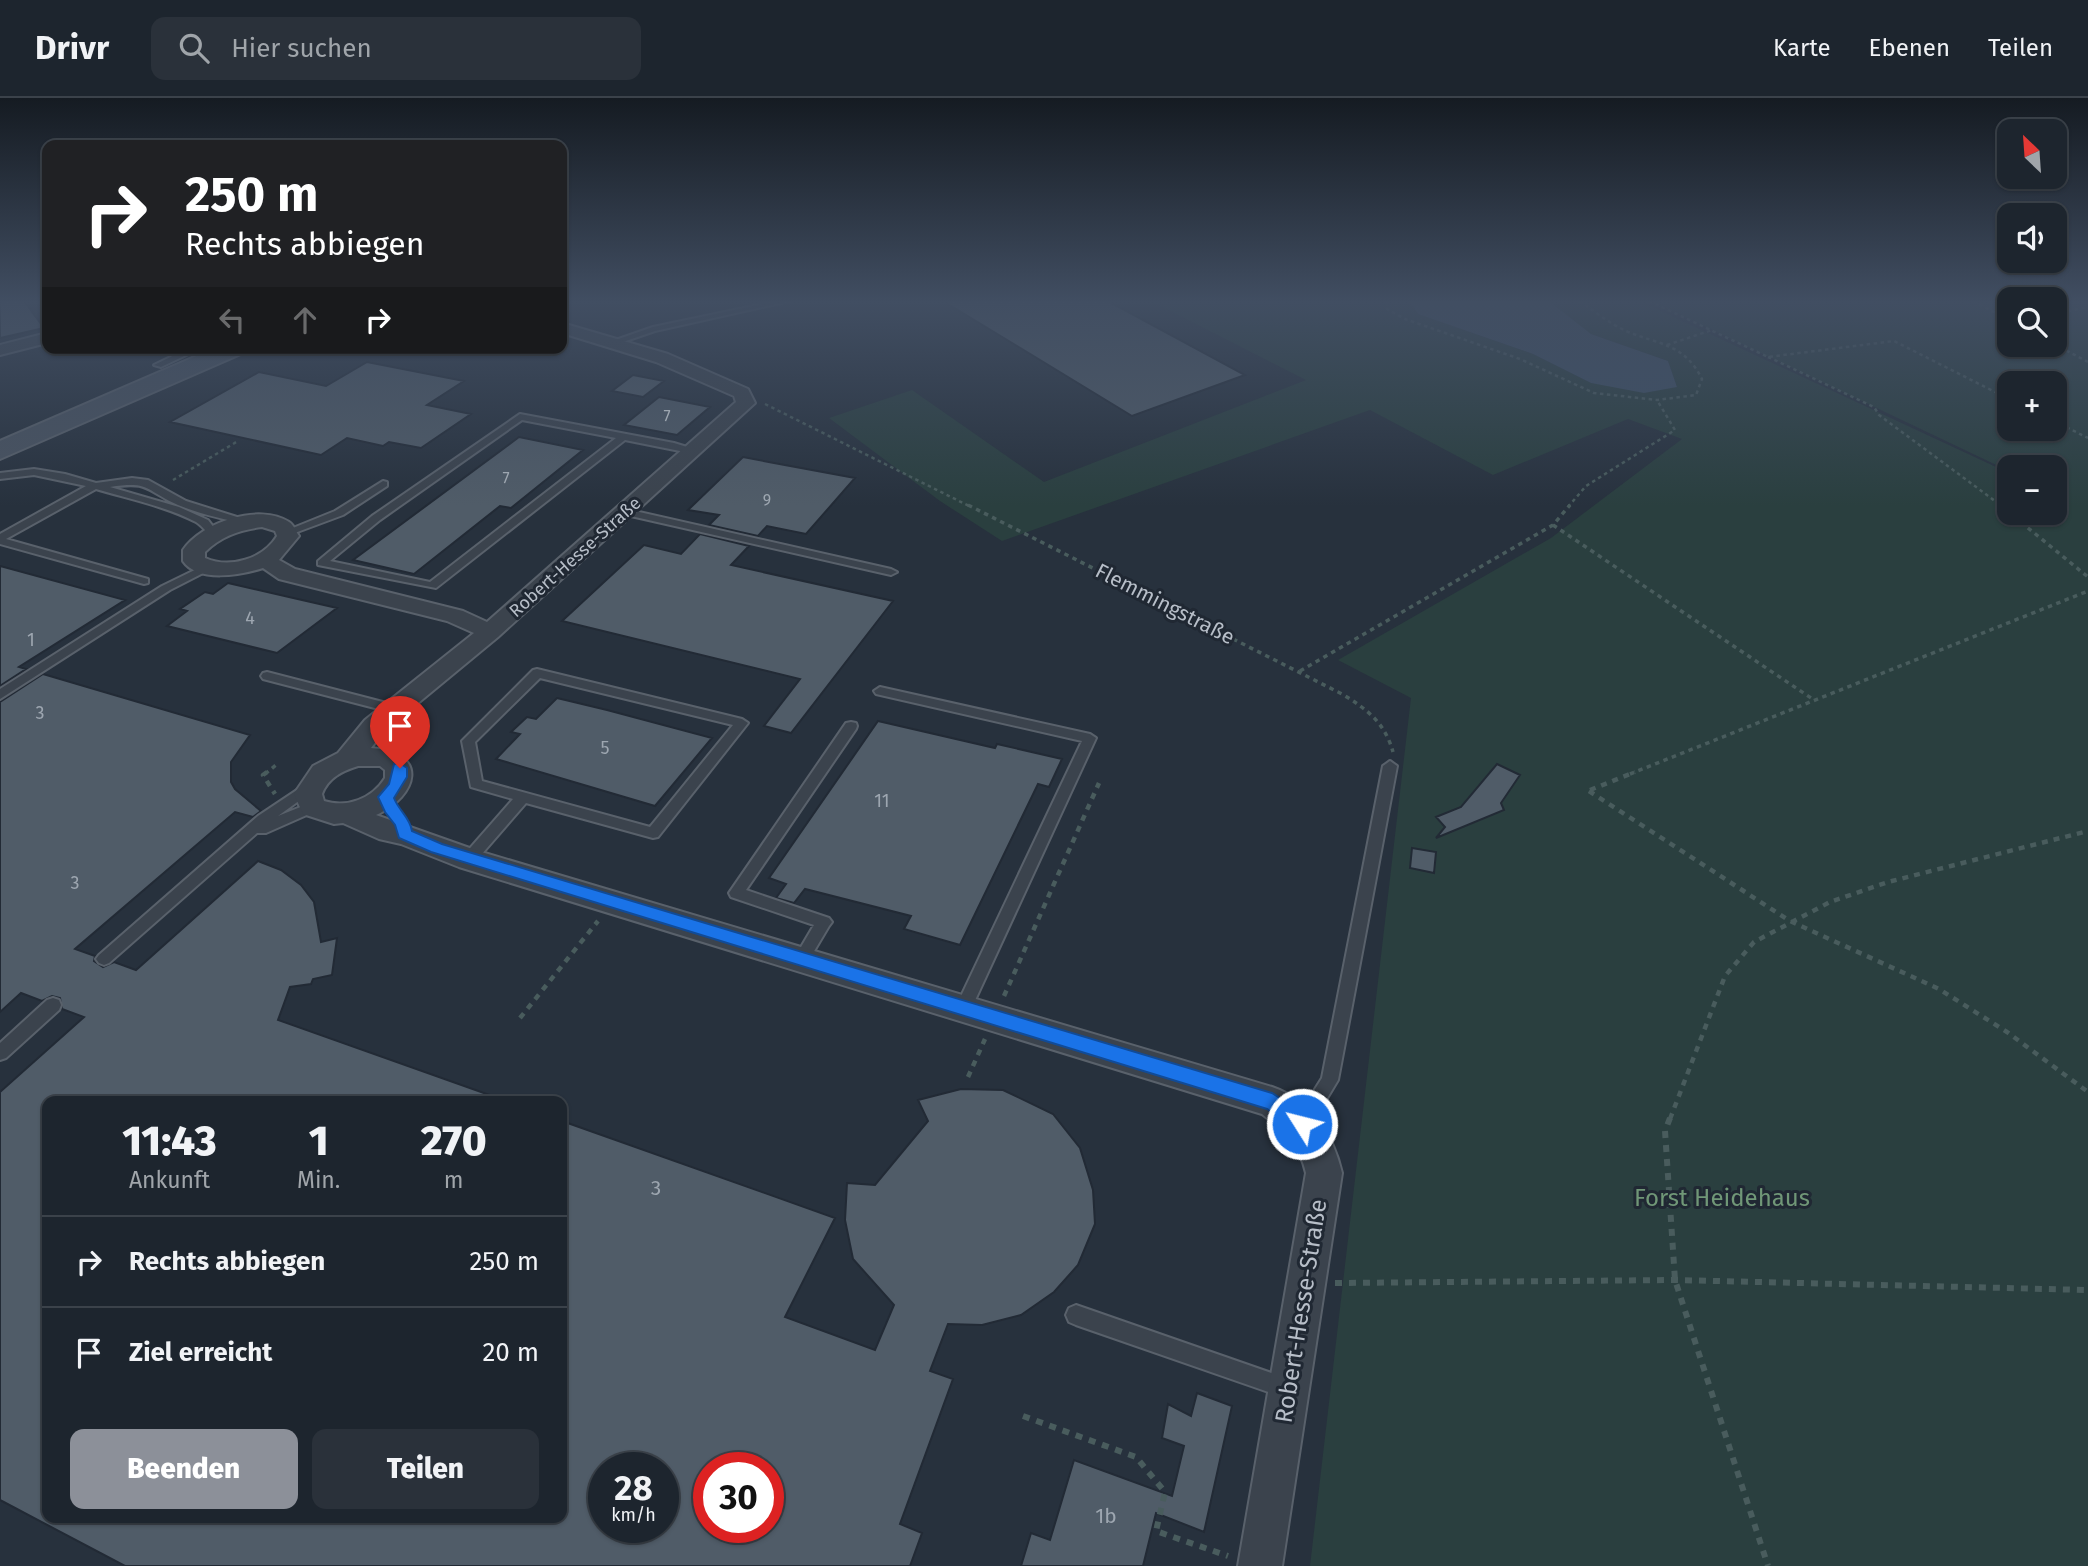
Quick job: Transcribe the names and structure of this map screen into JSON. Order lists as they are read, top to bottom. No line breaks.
{"streets":{"street":["Robert-Hesse-Straße"],"path":["Flemmingstraße"]},"crossings":[["Robert-Hesse-Straße","Flemmingstraße"]],"parks":["Forst Heidehaus"],"house_numbers":["7","7","9","4","1","3","5","11","3","3","1b"],"north":"top left","page":{"header":"Drivr","search":"Hier suchen","nav":["Karte","Ebenen","Teilen"],"map_buttons":["+","−"],"turn":["250 m","Rechts abbiegen"],"eta":["11:43","Ankunft","1","Min.","270","m"],"list":[{"name":"Rechts abbiegen","value":"250 m"},{"name":"Ziel erreicht","value":"20 m"}],"buttons":["Beenden","Teilen"],"speed":"28 km/h","limit":"30"}}
